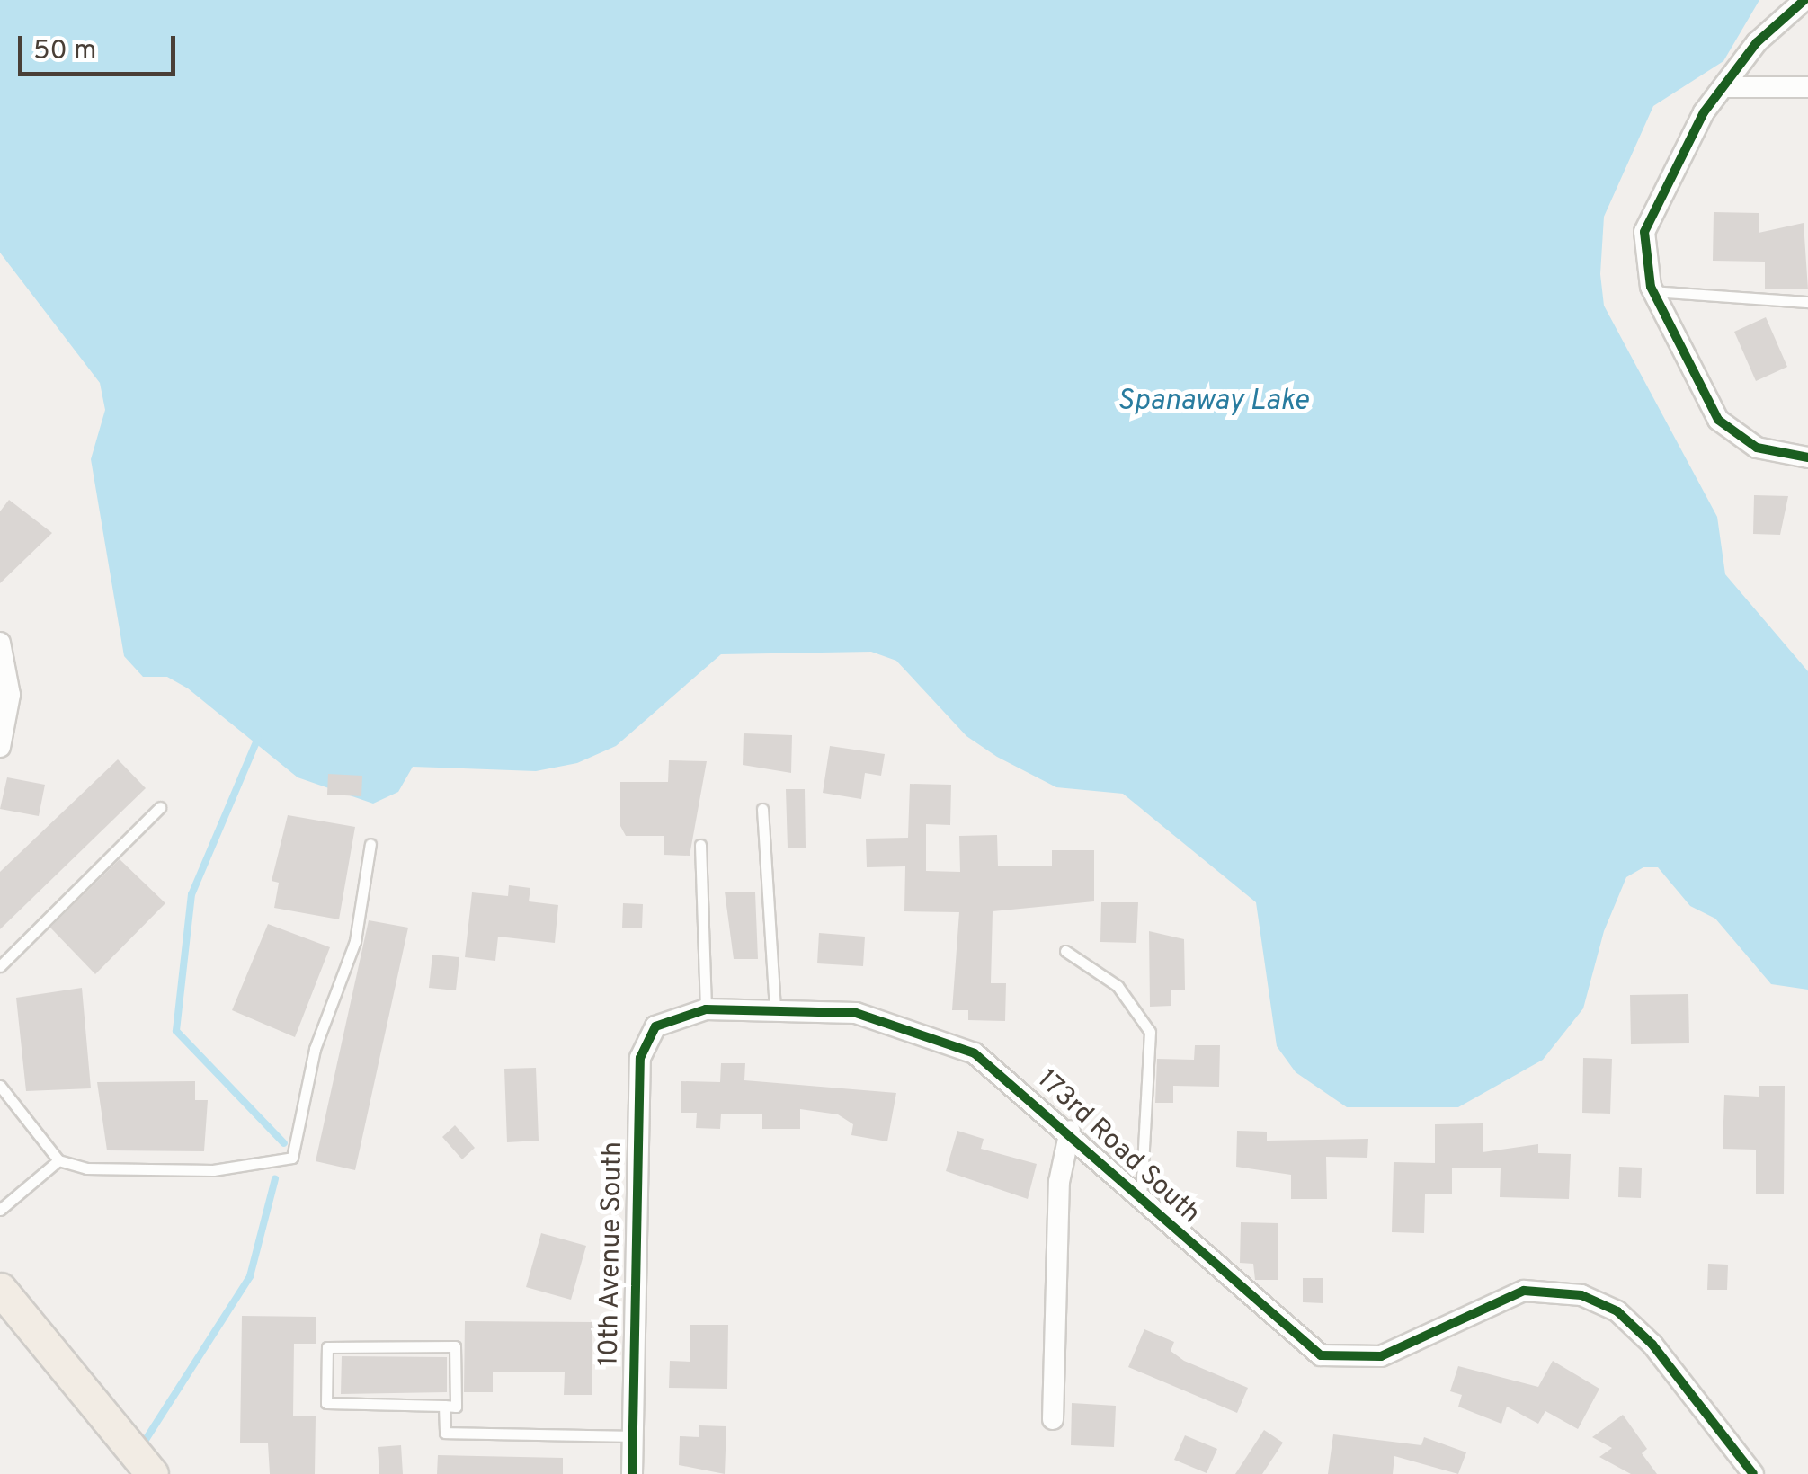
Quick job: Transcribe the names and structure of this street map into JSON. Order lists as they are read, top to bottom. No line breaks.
{"streets":{"street":["173rd Road South","10th Avenue South"]},"crossings":[["173rd Road South","10th Avenue South"]],"water":["Spanaway Lake"],"scale_bar":"50 m"}
